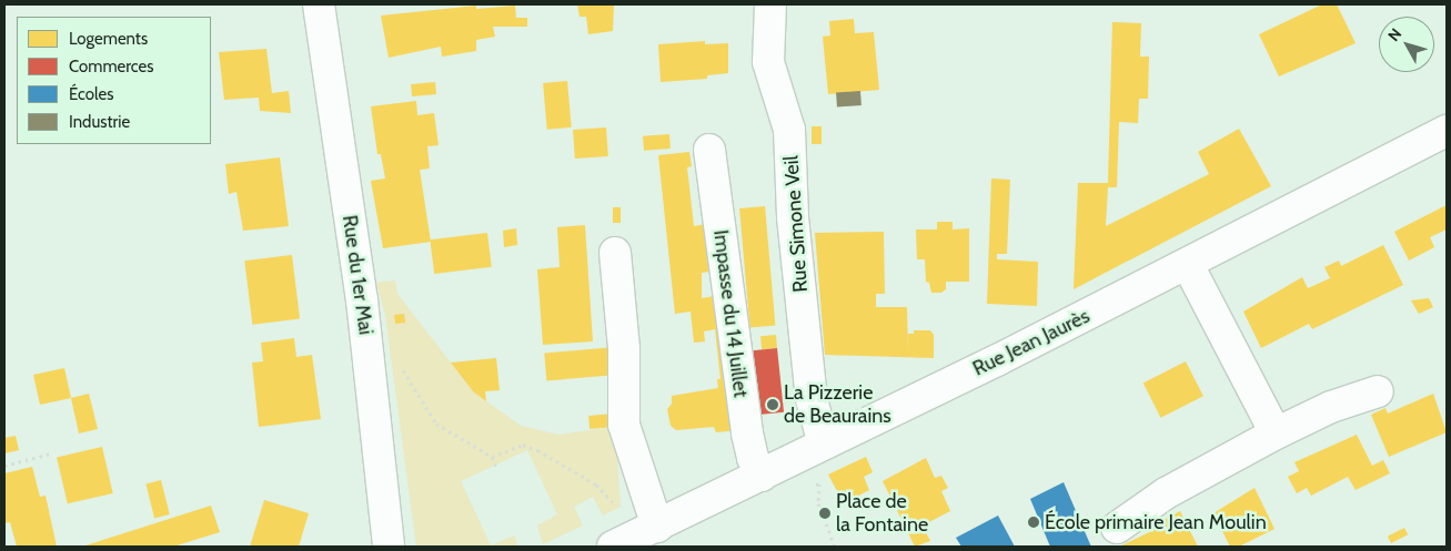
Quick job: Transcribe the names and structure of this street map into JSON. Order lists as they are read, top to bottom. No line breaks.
{"streets":{"street":["Rue Simone Veil","Rue du 1er Mai","Impasse du 14 Juillet","Rue Jean Jaurès"]},"crossings":[["Rue Simone Veil","Rue Jean Jaurès"],["Impasse du 14 Juillet","Rue Jean Jaurès"]],"places":["La Pizzerie de Beaurains","Place de la Fontaine","École primaire Jean Moulin"],"legend":["Logements","Commerces","Écoles","Industrie"],"north":"top left"}
